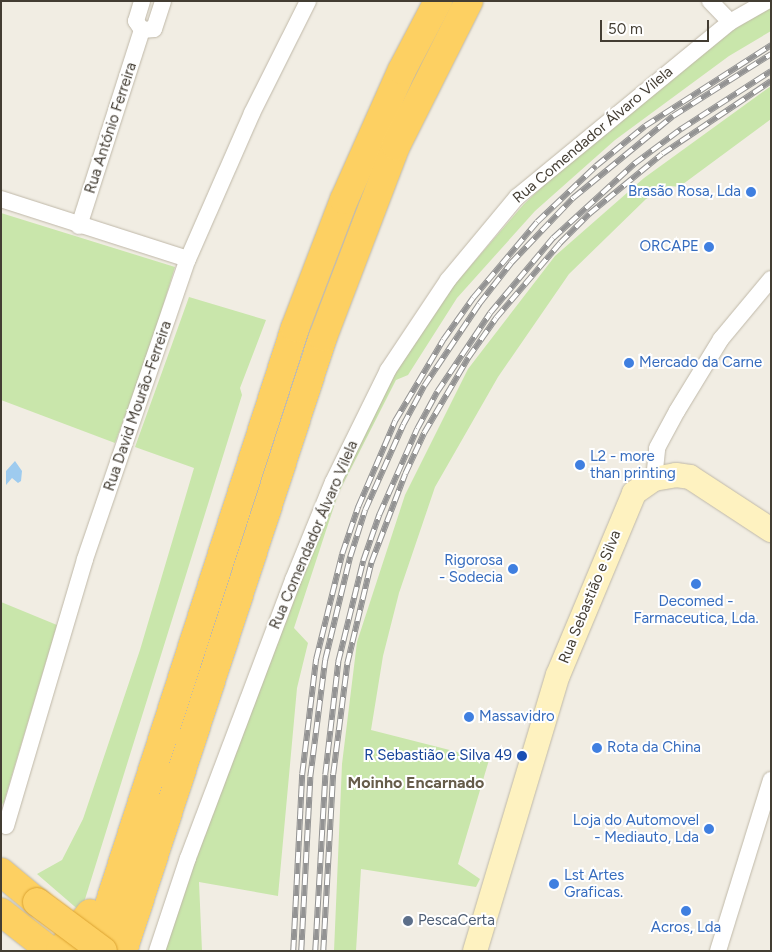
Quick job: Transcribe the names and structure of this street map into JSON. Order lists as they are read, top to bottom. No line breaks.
{"streets":{"street":["Rua António Ferreira","Rua Comendador Álvaro Vilela","Rua David Mourão-Ferreira","Rua Sebastião e Silva"]},"districts":["Moinho Encarnado"],"places":["Brasão Rosa, Lda","ORCAPE","Mercado da Carne","L2 - more than printing","Rigorosa - Sodecia","Decomed - Farmaceutica, Lda.","Massavidro","Rota da China","R Sebastião e Silva 49","Loja do Automovel - Mediauto, Lda","Lst Artes Graficas.","Acros, Lda","PescaCerta"],"scale_bar":"50 m"}
